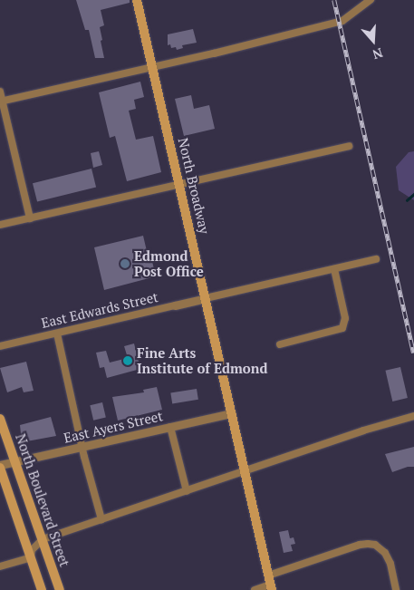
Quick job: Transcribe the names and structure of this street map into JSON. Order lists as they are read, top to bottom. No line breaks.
{"streets":{"main road":["North Broadway","North Boulevard Street"],"street":["East Edwards Street","East Ayers Street"]},"crossings":[["North Broadway","East Edwards Street"],["North Broadway","East Ayers Street"],["East Ayers Street","North Boulevard Street"]],"places":["Edmond Post Office","Fine Arts Institute of Edmond"],"north":"bottom"}
